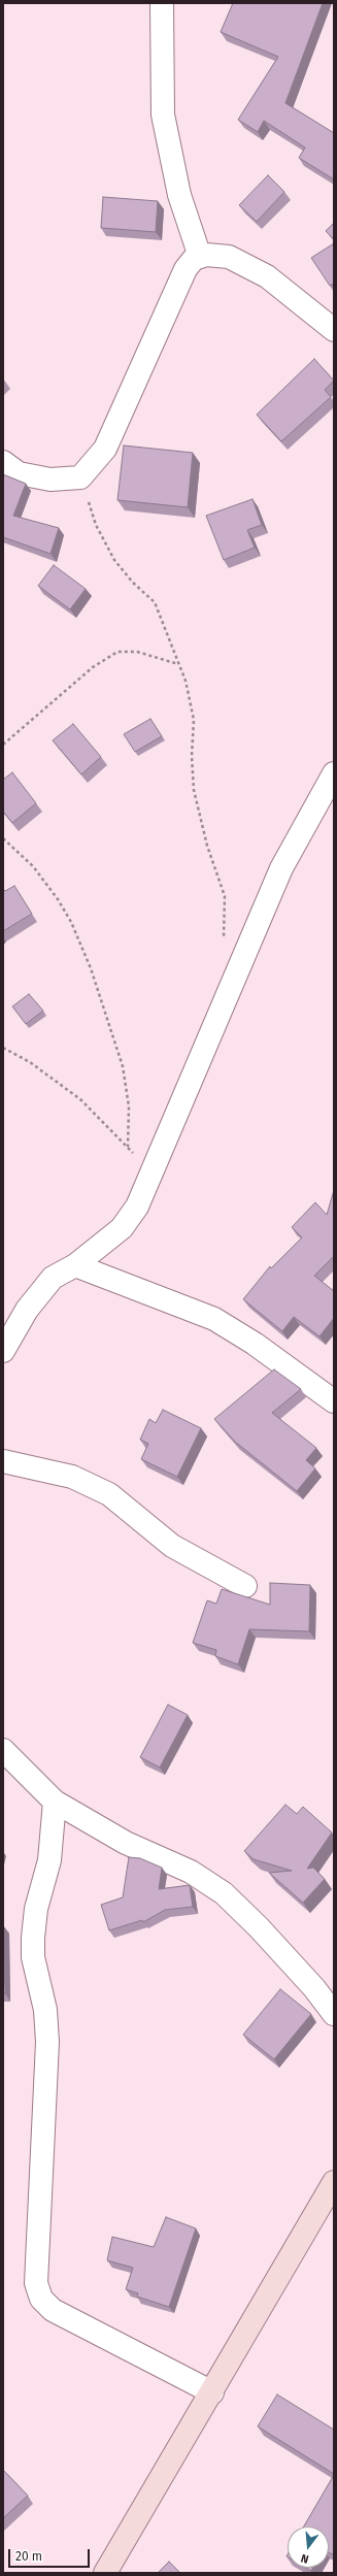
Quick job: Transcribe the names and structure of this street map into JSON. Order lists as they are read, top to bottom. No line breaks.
{"scale_bar":"20 m","north":"bottom"}
